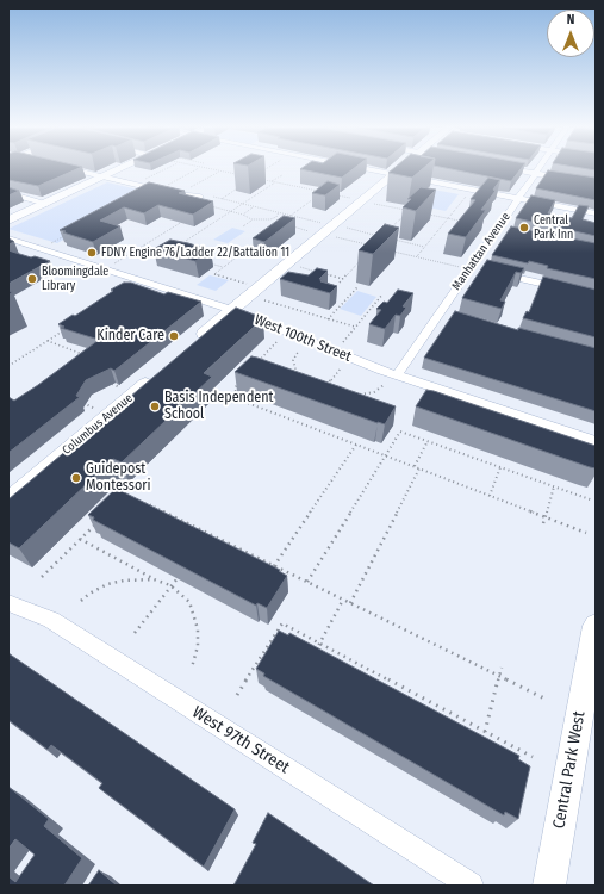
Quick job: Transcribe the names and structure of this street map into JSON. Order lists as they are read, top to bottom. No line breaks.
{"streets":{"main road":["Columbus Avenue","Central Park West"],"street":["Manhattan Avenue","West 100th Street","West 97th Street"]},"crossings":[["Manhattan Avenue","West 100th Street"]],"places":["Central Park Inn","FDNY Engine 76/Ladder 22/Battalion 11","Bloomingdale Library","Kinder Care","Basis Independent School","Guidepost Montessori"],"north":"top"}
